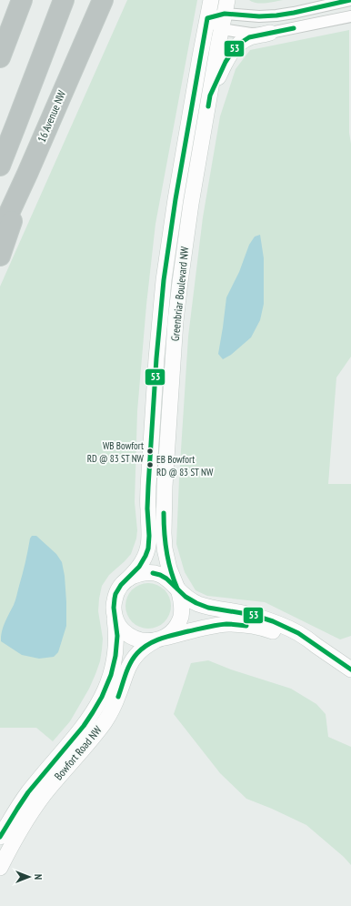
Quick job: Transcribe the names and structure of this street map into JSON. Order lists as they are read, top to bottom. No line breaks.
{"streets":{"highway":["16 Avenue NW"],"street":["Greenbriar Boulevard NW","Bowfort Road NW"]},"crossings":[["Greenbriar Boulevard NW","Bowfort Road NW"]],"places":["WB Bowfort RD @ 83 ST NW","EB Bowfort RD @ 83 ST NW"],"lines":["transit line 53"],"north":"right"}
